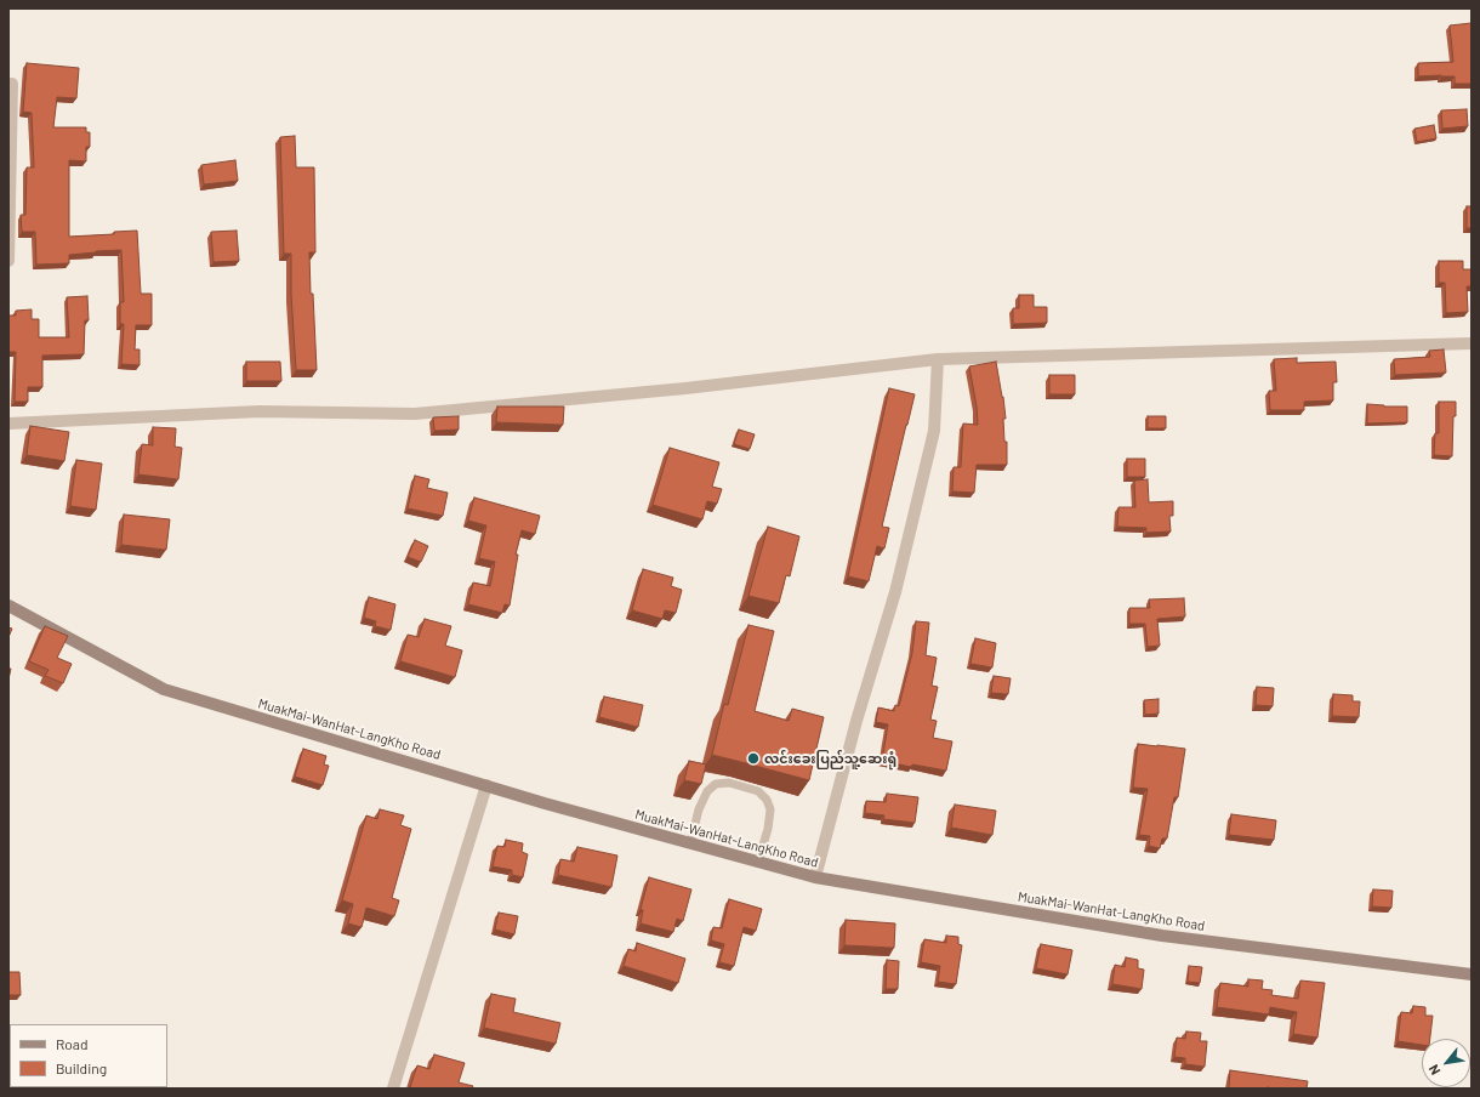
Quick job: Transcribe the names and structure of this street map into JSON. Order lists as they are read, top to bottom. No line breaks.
{"streets":{"main road":["MuakMai-WanHat-LangKho Road"]},"places":["လင်းခေးပြည်သူ့ဆေးရုံ"],"legend":["Road","Building"],"north":"bottom left"}
